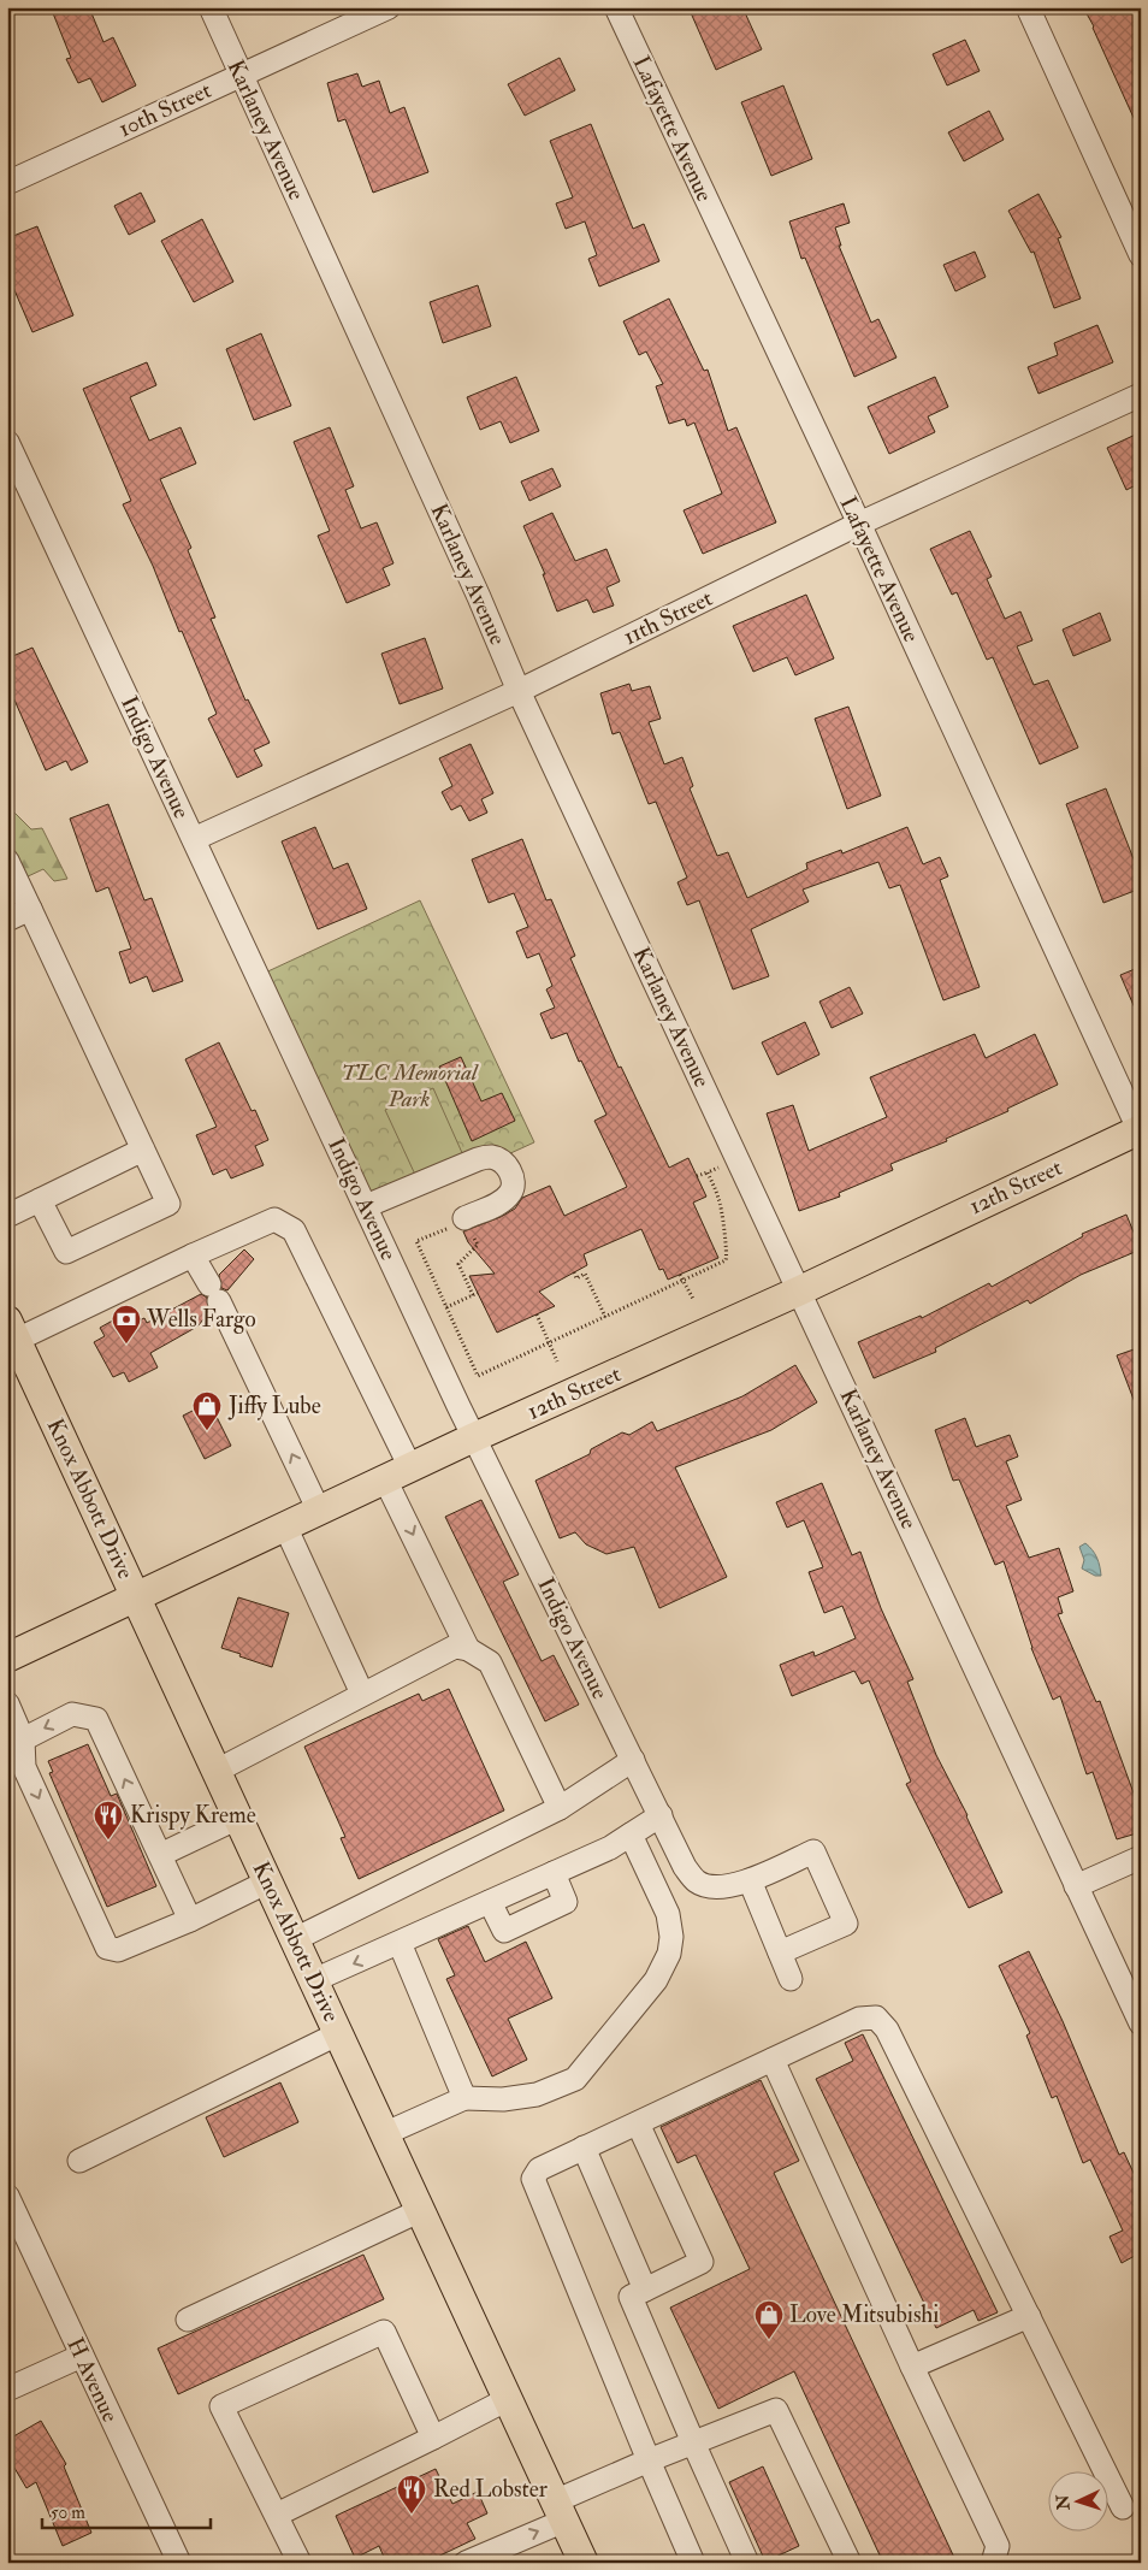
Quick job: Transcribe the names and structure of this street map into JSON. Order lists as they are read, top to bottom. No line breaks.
{"streets":{"main road":["12th Street","Knox Abbott Drive"],"street":["10th Street","Lafayette Avenue","Karlaney Avenue","11th Street","Indigo Avenue","H Avenue"]},"crossings":[["10th Street","Karlaney Avenue"],["Lafayette Avenue","11th Street"],["Lafayette Avenue","12th Street"],["Karlaney Avenue","11th Street"],["Karlaney Avenue","12th Street"],["11th Street","Indigo Avenue"],["Indigo Avenue","12th Street"],["12th Street","Knox Abbott Drive"]],"parks":["TLC Memorial Park"],"places":{"bank":["Wells Fargo"],"shop":["Jiffy Lube","Love Mitsubishi"],"restaurant":["Krispy Kreme","Red Lobster"]},"scale_bar":"50 m","north":"left"}
